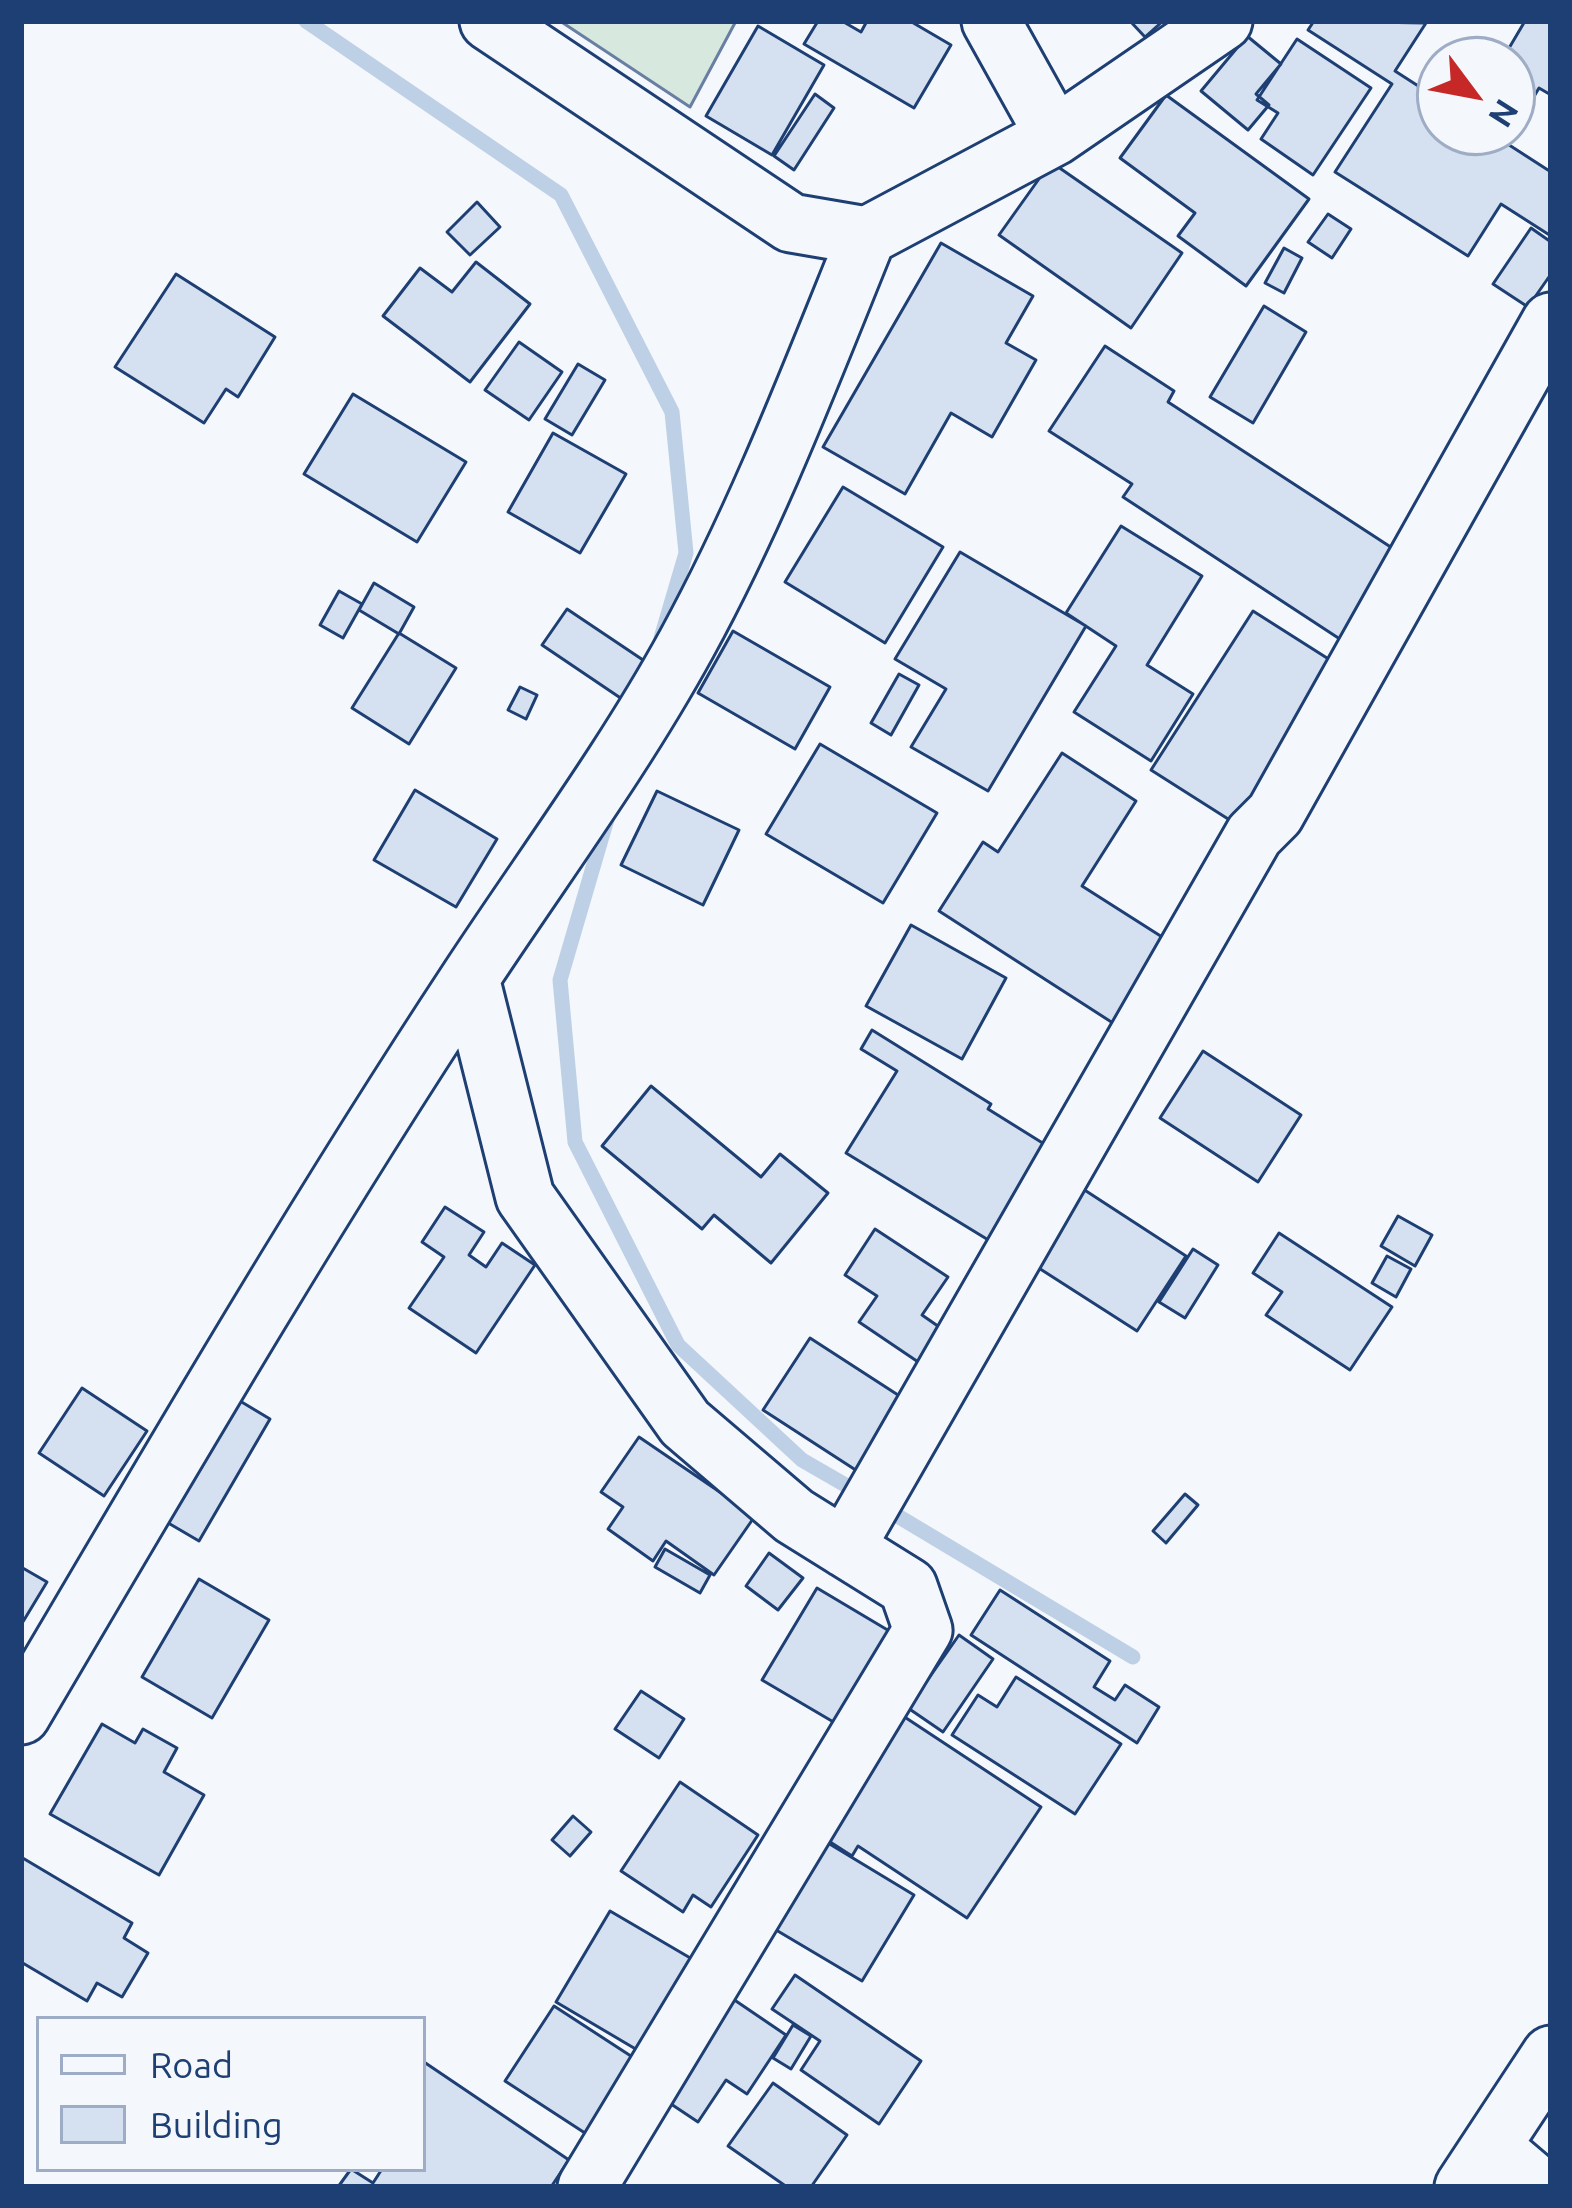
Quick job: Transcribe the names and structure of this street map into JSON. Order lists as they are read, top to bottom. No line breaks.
{"legend":["Road","Building"],"north":"bottom right"}
